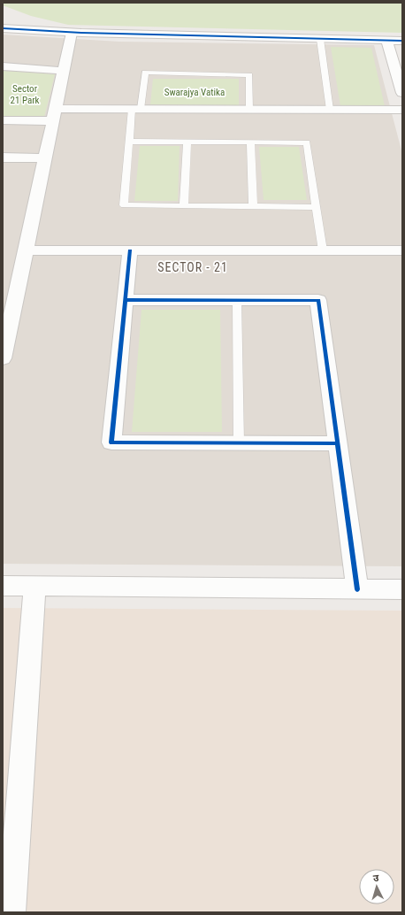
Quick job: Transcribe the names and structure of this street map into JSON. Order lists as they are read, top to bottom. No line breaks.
{"districts":["SECTOR - 21"],"parks":["Sector 21 Park","Swarajya Vatika"],"north":"top"}
